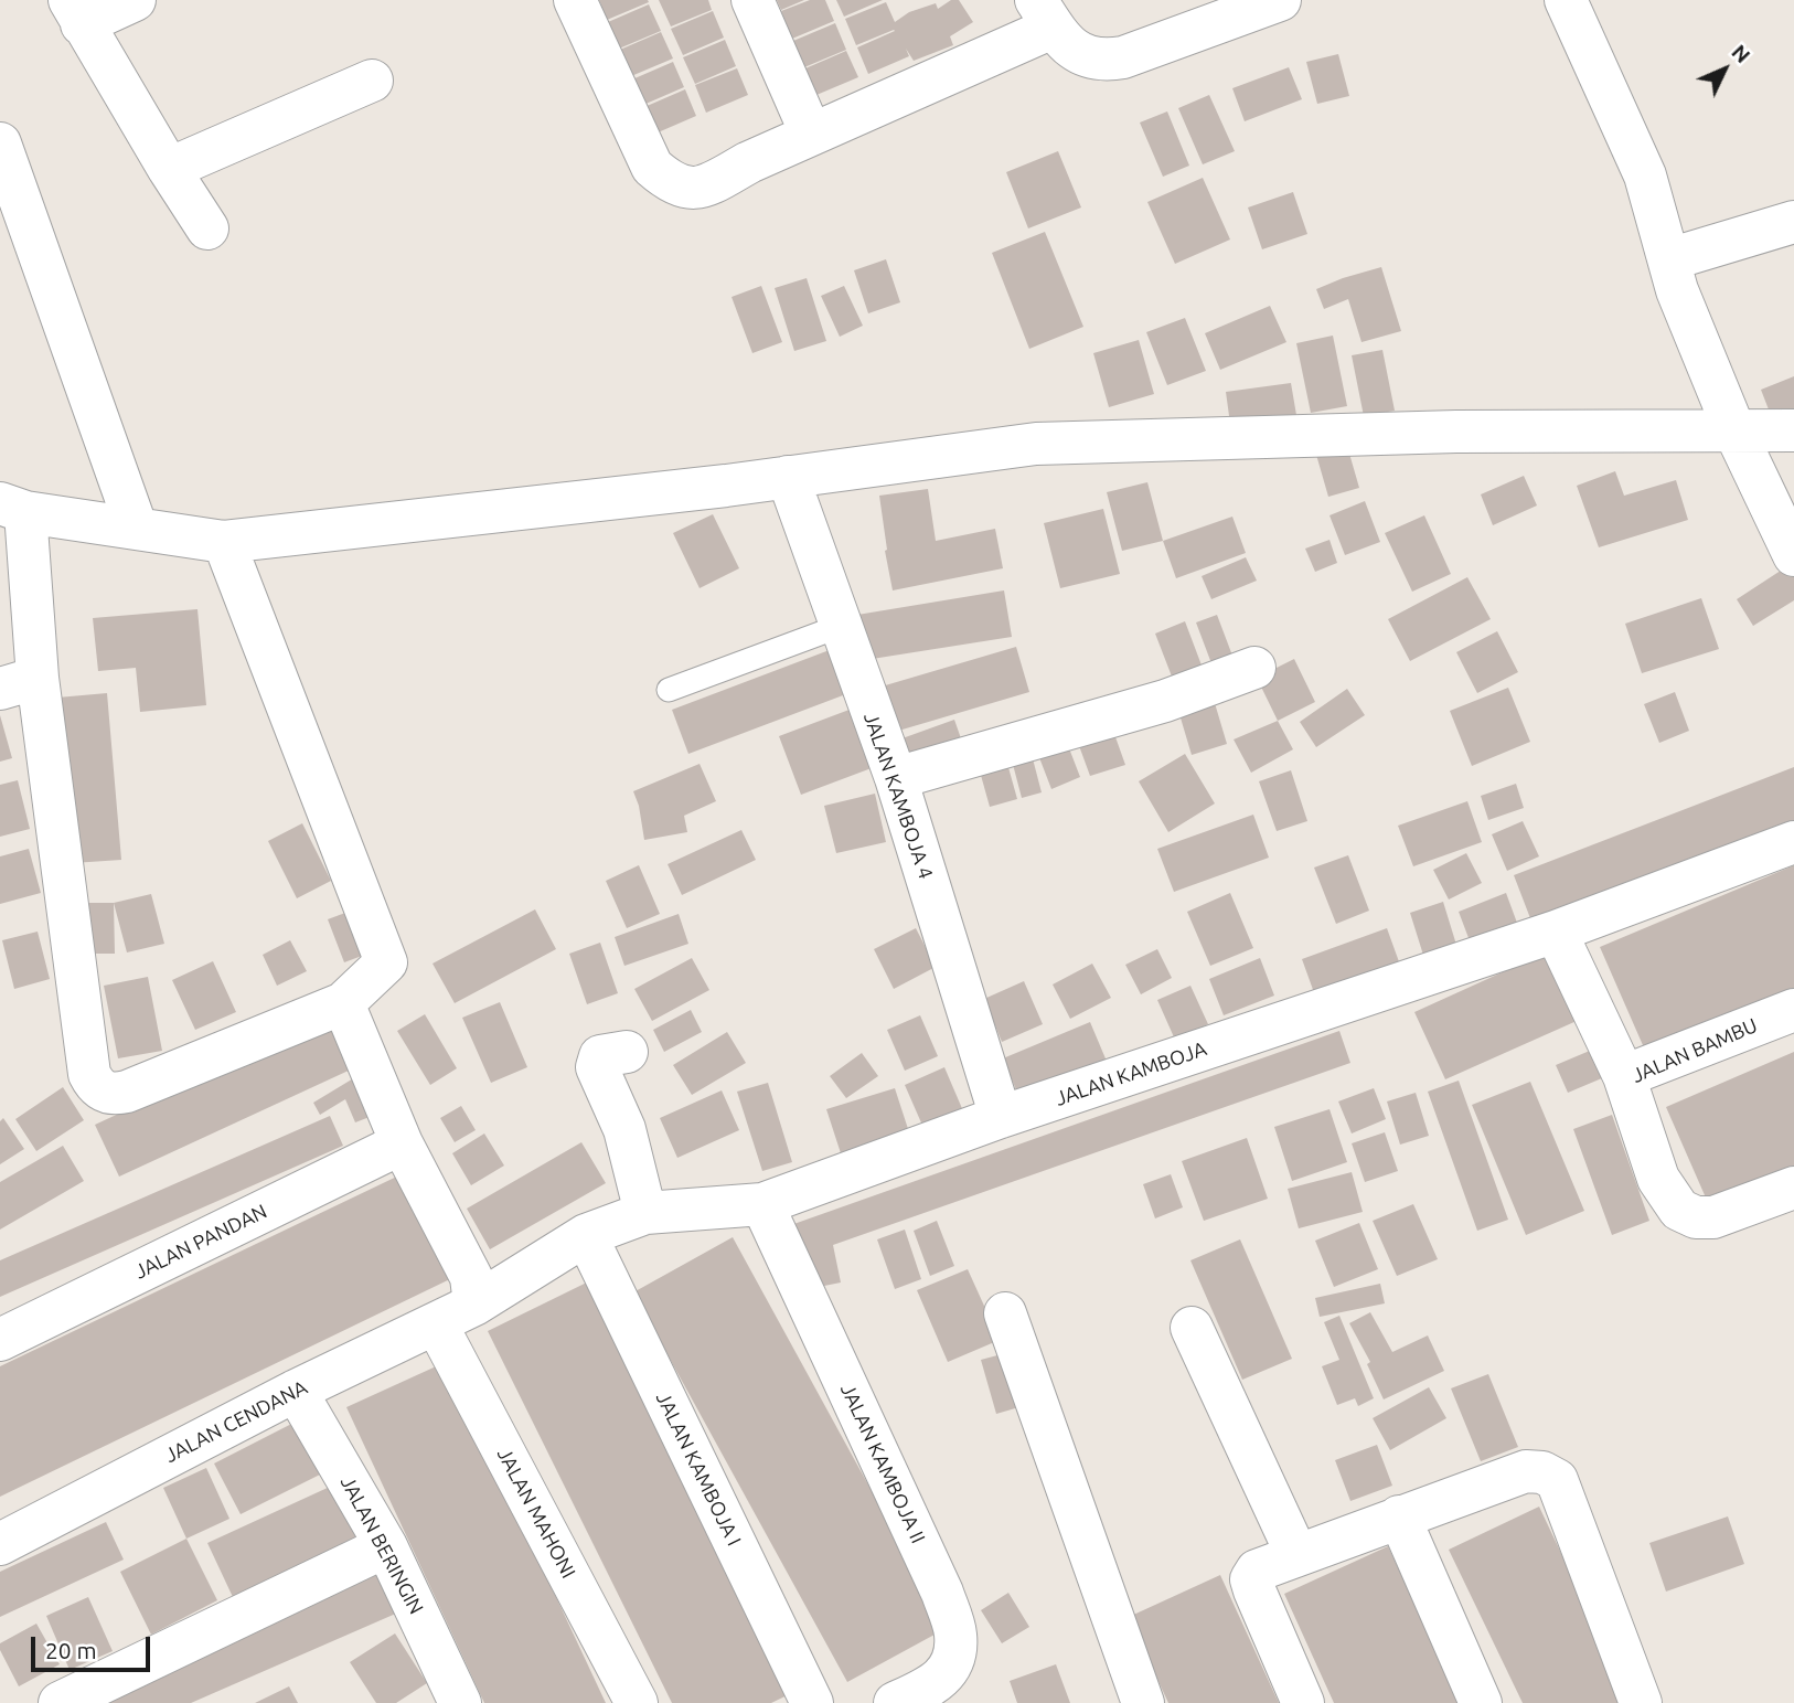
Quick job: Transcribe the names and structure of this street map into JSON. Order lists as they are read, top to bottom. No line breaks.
{"streets":{"street":["JALAN KAMBOJA 4","JALAN BAMBU","JALAN KAMBOJA","JALAN PANDAN","JALAN CENDANA","JALAN KAMBOJA II","JALAN KAMBOJA I","JALAN MAHONI","JALAN BERINGIN"]},"crossings":[["JALAN KAMBOJA 4","JALAN KAMBOJA"],["JALAN KAMBOJA","JALAN CENDANA"],["JALAN KAMBOJA","JALAN KAMBOJA II"],["JALAN KAMBOJA","JALAN KAMBOJA I"],["JALAN CENDANA","JALAN MAHONI"],["JALAN CENDANA","JALAN BERINGIN"]],"scale_bar":"20 m","north":"top right"}
